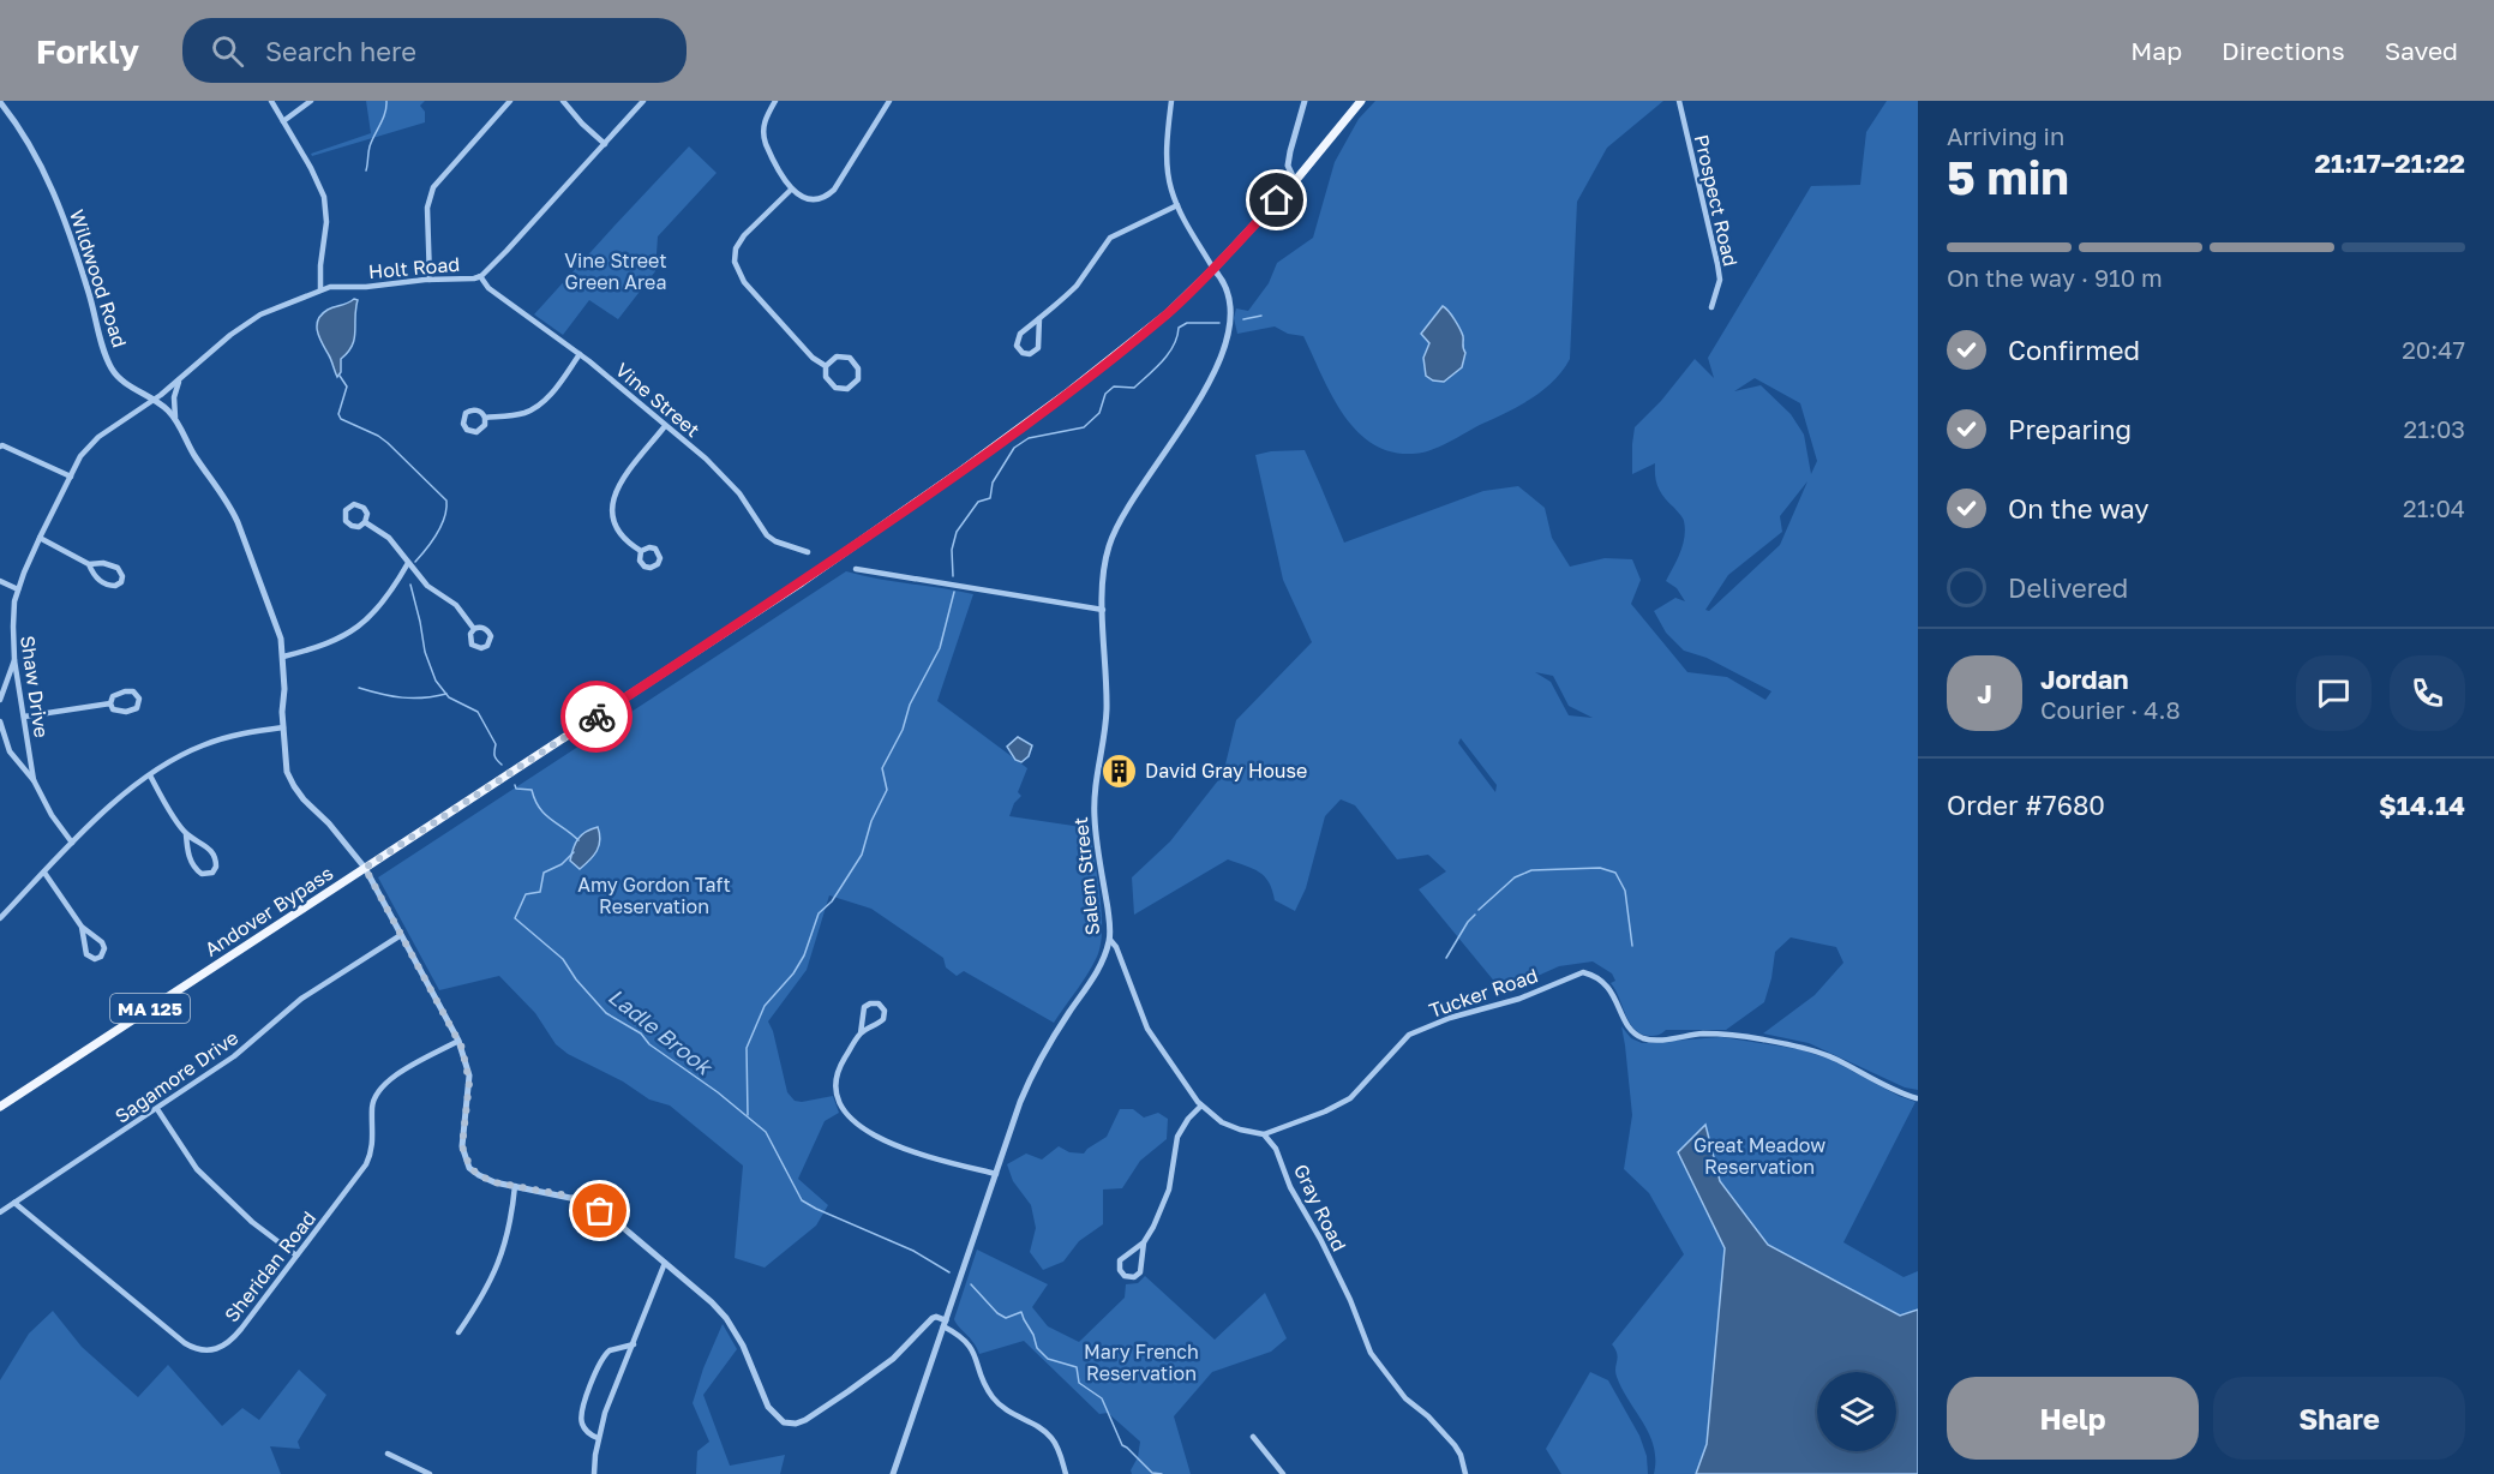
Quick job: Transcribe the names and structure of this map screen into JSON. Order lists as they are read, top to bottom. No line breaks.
{"streets":{"main road":["Andover Bypass","MA 125"],"street":["Prospect Road","Holt Road","Wildwood Road","Vine Street","Shaw Drive","Salem Street","Tucker Road","Sagamore Drive","Gray Road","Sheridan Road"]},"crossings":[["Holt Road","Wildwood Road"],["Holt Road","Vine Street"],["Holt Road","Shaw Drive"],["Wildwood Road","Shaw Drive"],["Wildwood Road","Salem Street"],["Wildwood Road","Andover Bypass"],["Wildwood Road","Sagamore Drive"],["Wildwood Road","Sheridan Road"],["Salem Street","Andover Bypass"],["Tucker Road","Gray Road"],["Sagamore Drive","Sheridan Road"]],"water":["Ladle Brook"],"parks":["Vine Street Green Area","Amy Gordon Taft Reservation","Great Meadow Reservation","Mary French Reservation"],"places":{"building":["David Gray House"]},"page":{"header":"Forkly","search":"Search here","nav":["Map","Directions","Saved"],"heading":["5 min","Arriving in","21:17–21:22"],"panel":["Jordan","Courier · 4.8","Order #7680","$14.14"],"bar":"On the way · 910 m","list":[["Confirmed","20:47"],["Preparing","21:03"],["On the way","21:04"],"Delivered"],"round":"J","buttons":["Help","Share"]}}
